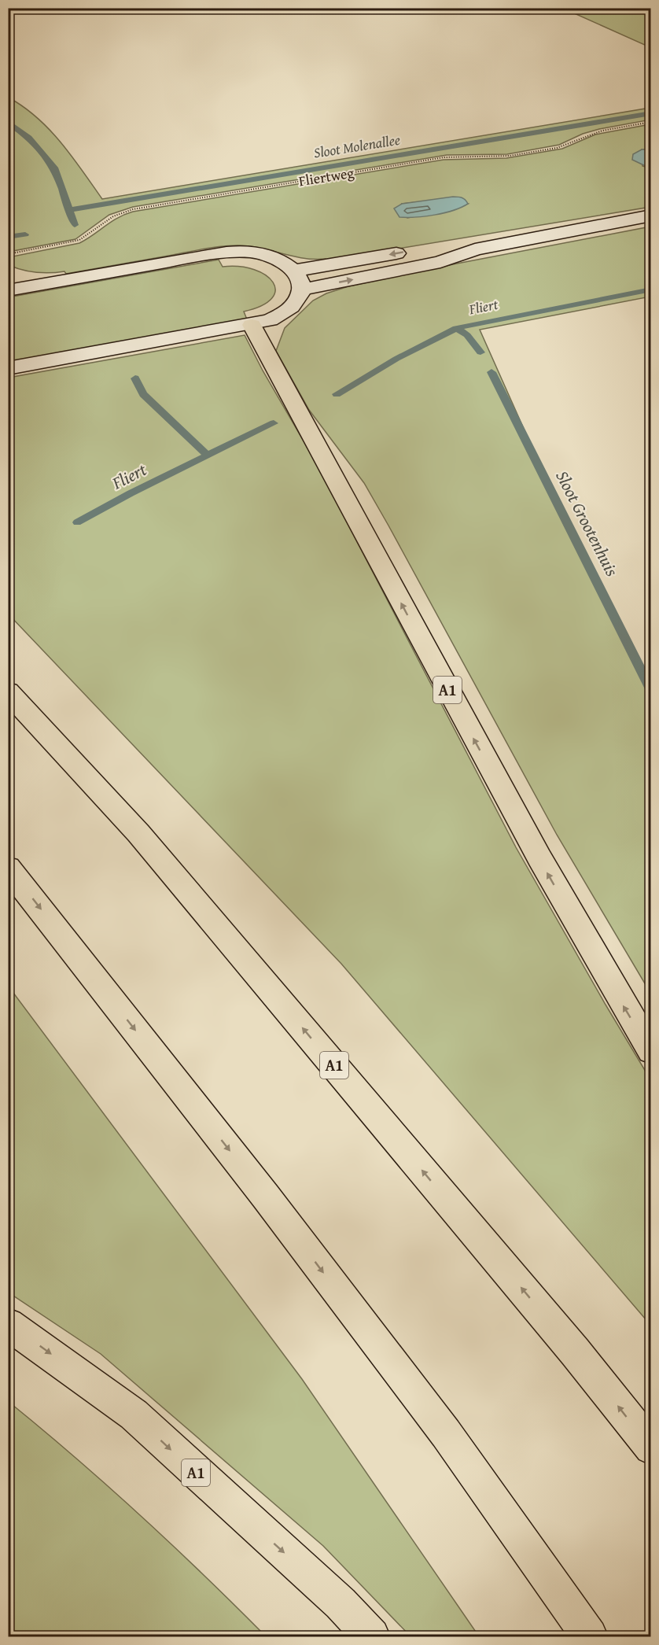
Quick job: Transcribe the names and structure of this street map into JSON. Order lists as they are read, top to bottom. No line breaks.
{"streets":{"highway":["A1"],"path":["Fliertweg"]},"water":["Sloot Molenallee","Fliert","Sloot Grootenhuis"]}
